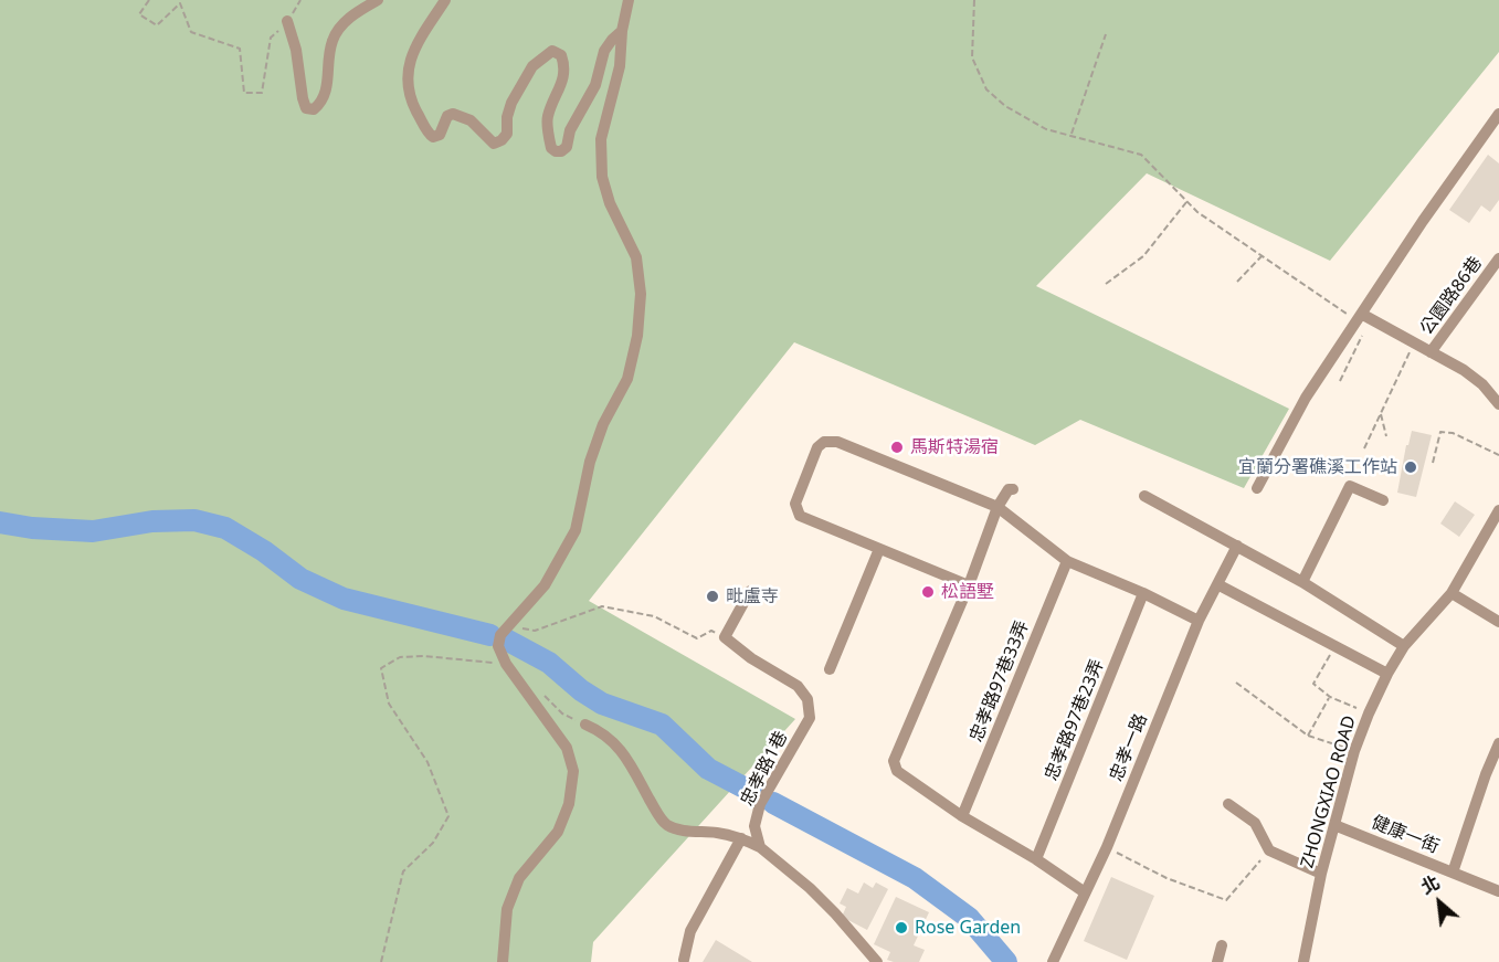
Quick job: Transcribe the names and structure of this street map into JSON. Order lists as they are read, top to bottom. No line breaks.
{"streets":{"street":["公園路86巷","忠孝路97巷33弄","忠孝路97巷23弄","忠孝一路","忠孝路1巷","ZHONGXIAO ROAD","健康一街"]},"crossings":[["ZHONGXIAO ROAD","健康一街"]],"places":["馬斯特湯宿","宜蘭分署礁溪工作站","松語墅","毗盧寺","Rose Garden"],"north":"top left"}
